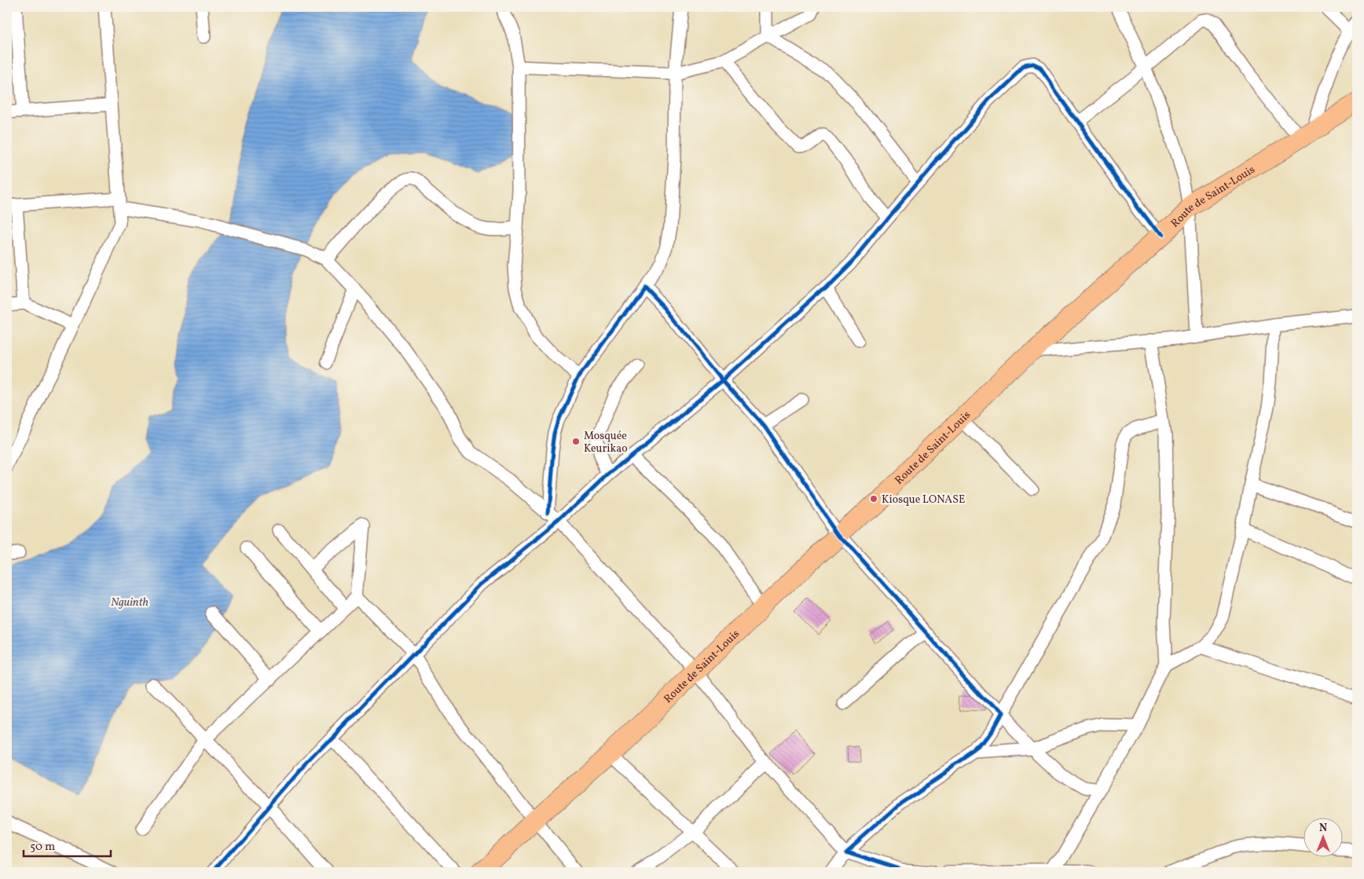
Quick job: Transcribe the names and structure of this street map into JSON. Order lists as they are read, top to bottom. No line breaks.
{"streets":{"main road":["Route de Saint-Louis"]},"water":["Nguinth"],"places":["Mosquée Keurikao","Kiosque LONASE"],"scale_bar":"50 m","north":"top"}
